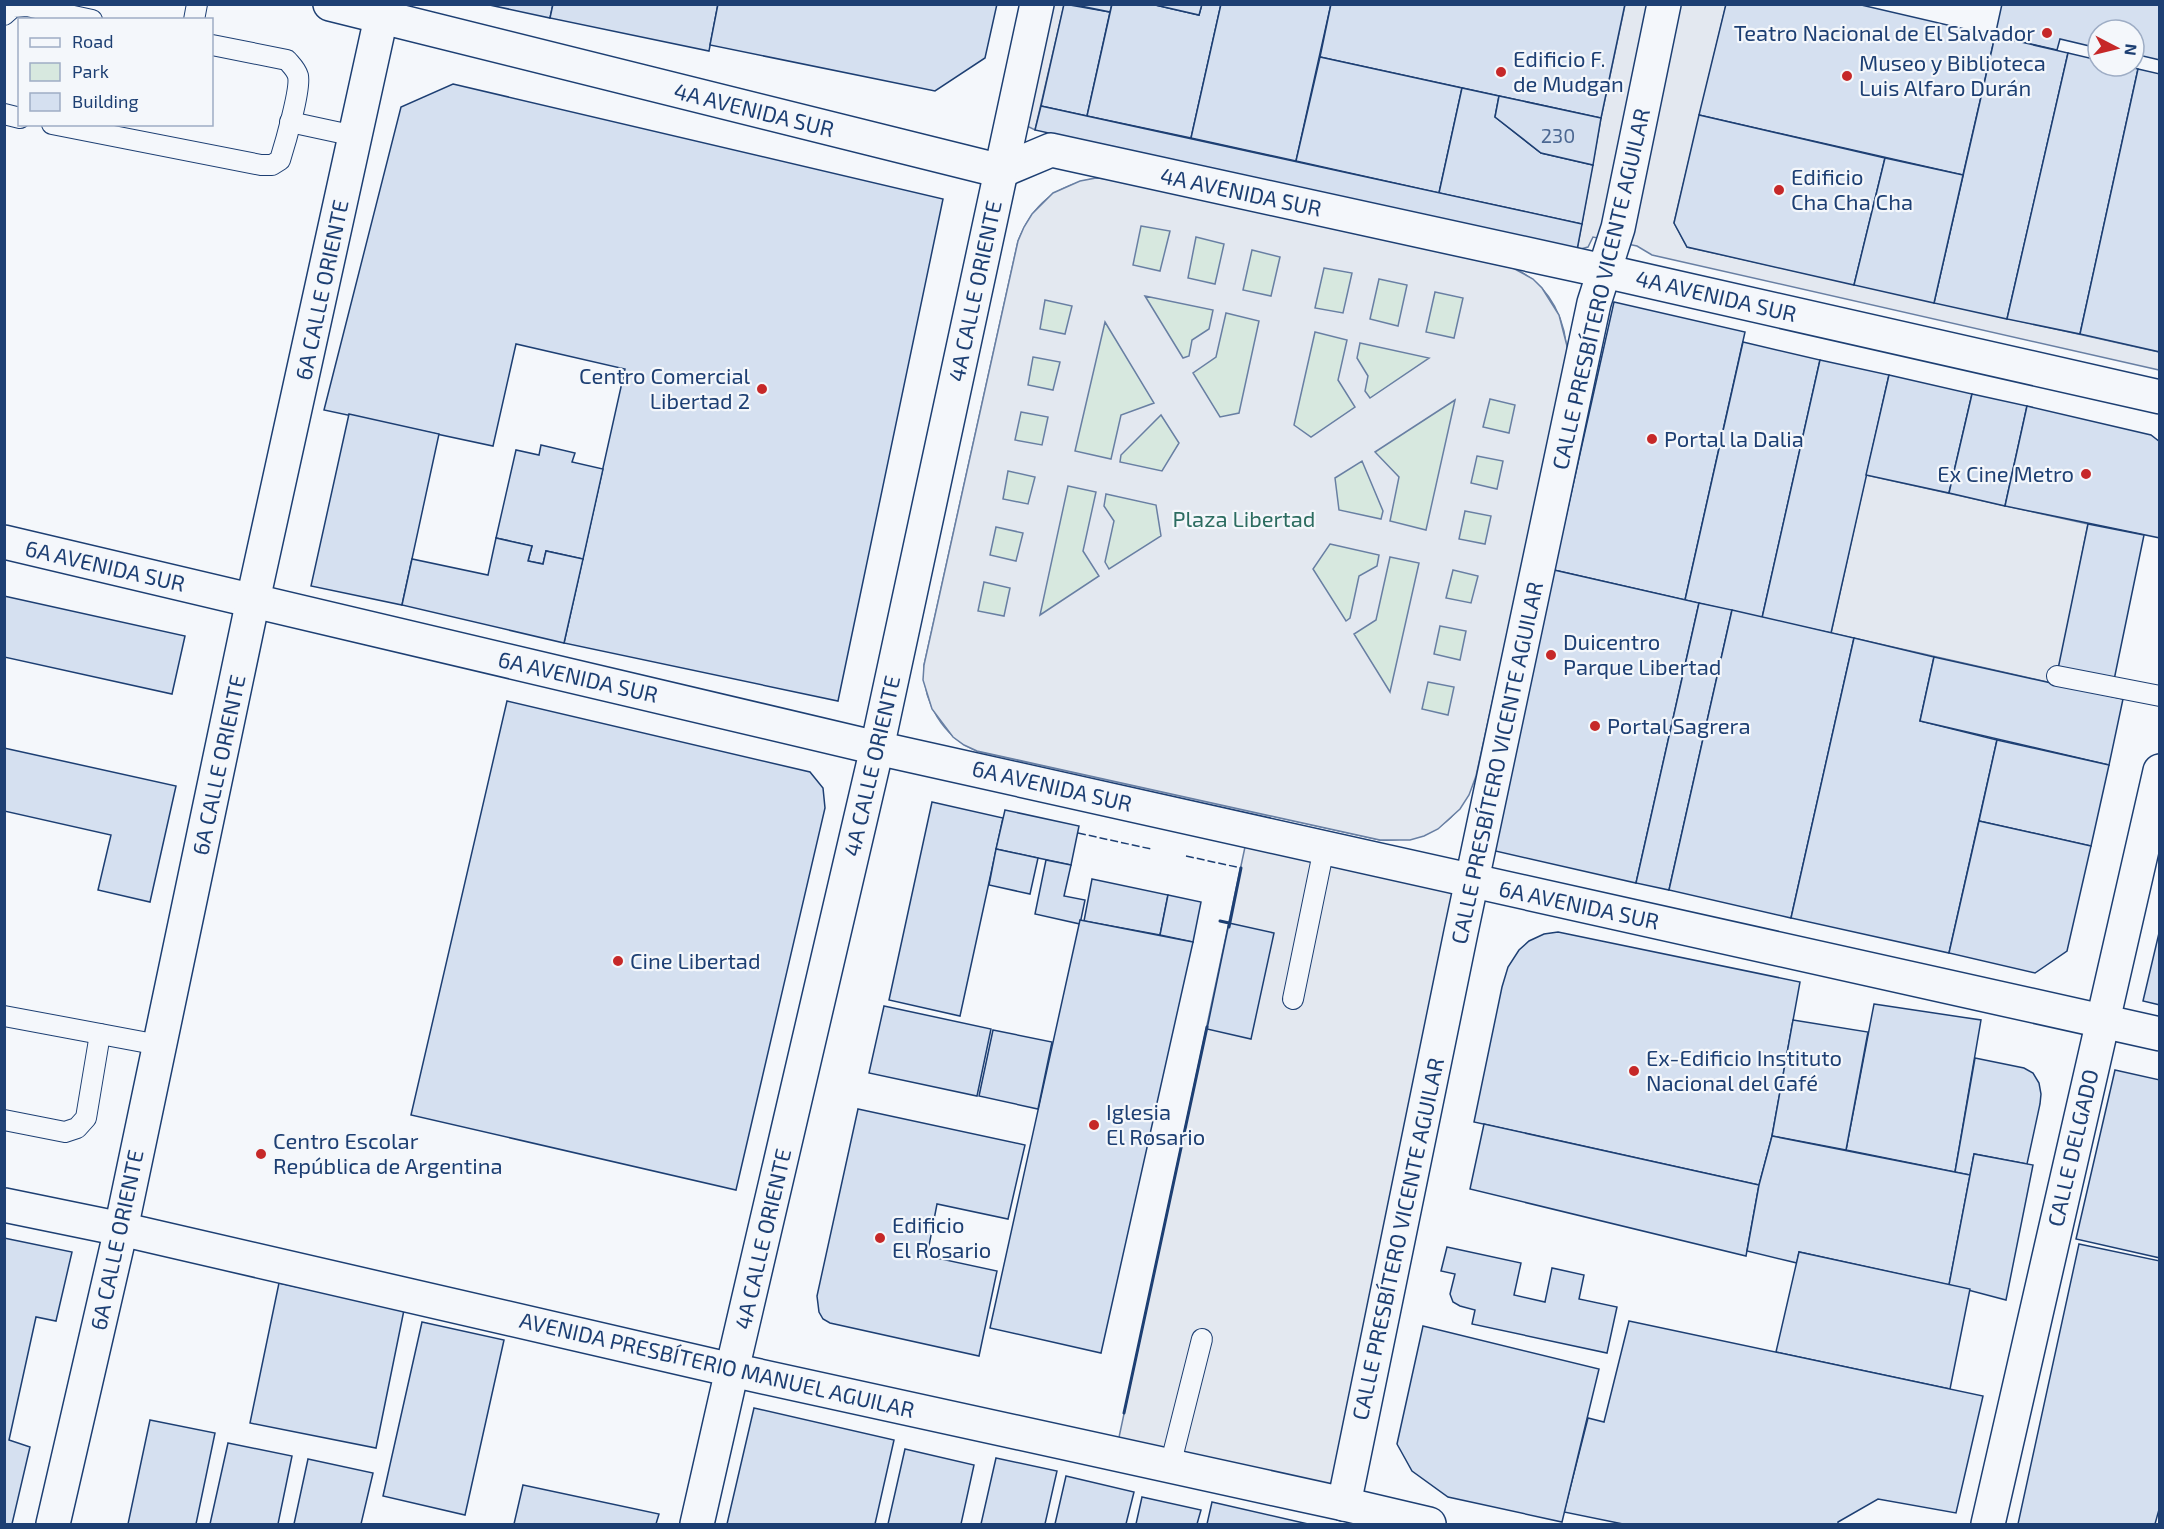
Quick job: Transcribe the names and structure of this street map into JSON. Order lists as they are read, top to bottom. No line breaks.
{"streets":{"street":["4A AVENIDA SUR","CALLE PRESBÍTERO VICENTE AGUILAR","6A CALLE ORIENTE","4A CALLE ORIENTE","6A AVENIDA SUR","CALLE DELGADO","AVENIDA PRESBÍTERIO MANUEL AGUILAR"]},"crossings":[["4A AVENIDA SUR","CALLE PRESBÍTERO VICENTE AGUILAR"],["4A AVENIDA SUR","6A CALLE ORIENTE"],["4A AVENIDA SUR","4A CALLE ORIENTE"],["CALLE PRESBÍTERO VICENTE AGUILAR","6A AVENIDA SUR"],["CALLE PRESBÍTERO VICENTE AGUILAR","AVENIDA PRESBÍTERIO MANUEL AGUILAR"],["6A CALLE ORIENTE","6A AVENIDA SUR"],["6A CALLE ORIENTE","AVENIDA PRESBÍTERIO MANUEL AGUILAR"],["4A CALLE ORIENTE","6A AVENIDA SUR"],["4A CALLE ORIENTE","AVENIDA PRESBÍTERIO MANUEL AGUILAR"],["6A AVENIDA SUR","CALLE DELGADO"]],"parks":["Plaza Libertad"],"places":["Teatro Nacional de El Salvador","Edificio F. de Mudgan","Museo y Biblioteca Luis Alfaro Durán","Edificio Cha Cha Cha","Centro Comercial Libertad 2","Portal la Dalia","Ex Cine Metro","Duicentro Parque Libertad","Portal Sagrera","Cine Libertad","Ex-Edificio Instituto Nacional del Café","Iglesia El Rosario","Centro Escolar República de Argentina","Edificio El Rosario"],"house_numbers":["230"],"legend":["Road","Park","Building"],"north":"right"}
